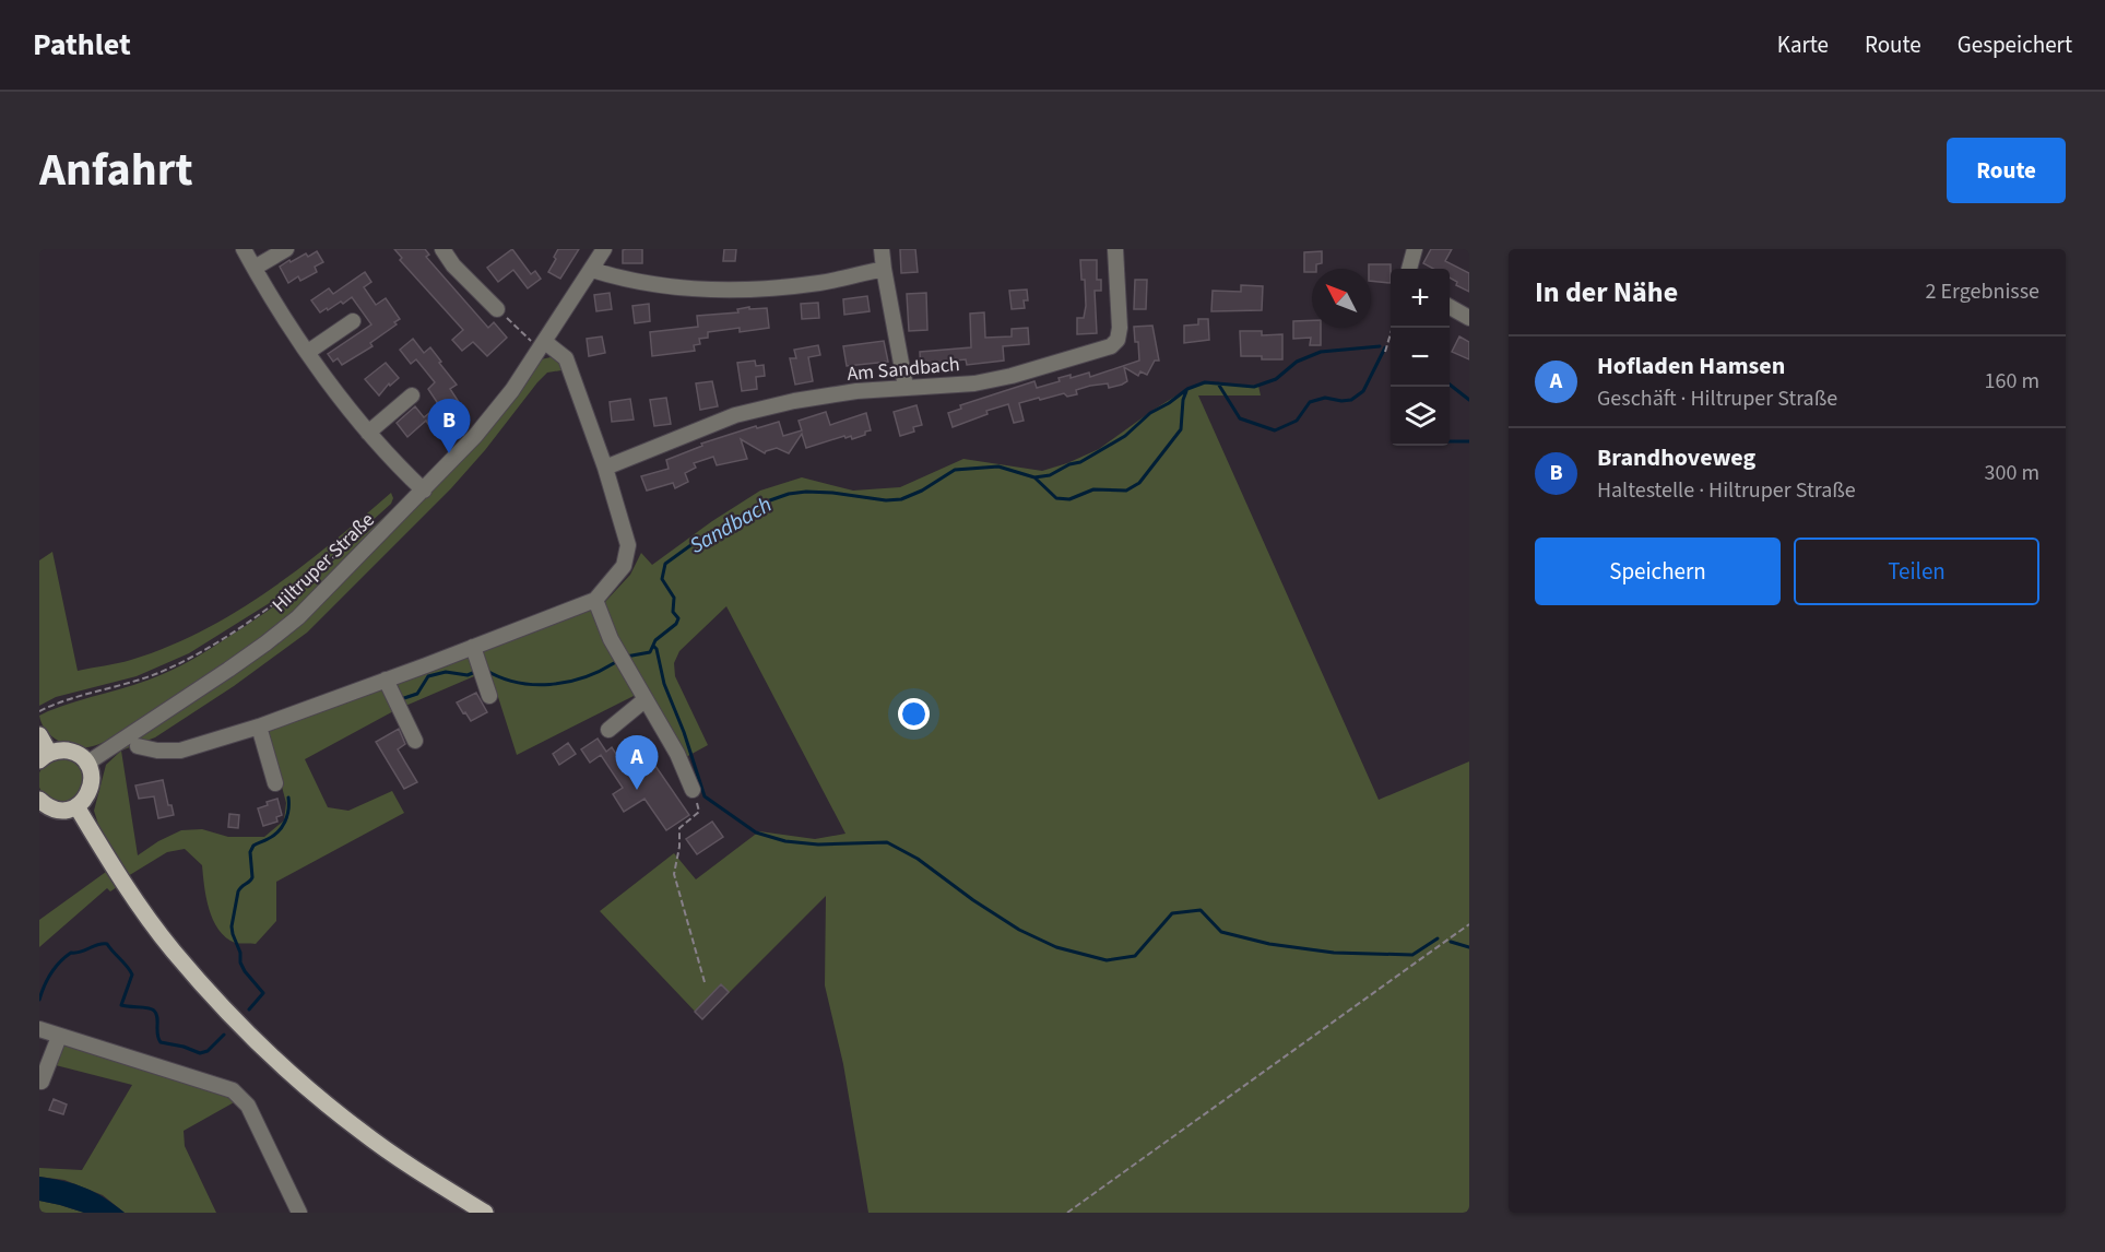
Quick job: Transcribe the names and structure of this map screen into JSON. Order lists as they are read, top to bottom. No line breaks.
{"streets":{"street":["Am Sandbach","Hiltruper Straße"]},"water":["Sandbach"],"north":"top left","page":{"header":"Pathlet","nav":["Karte","Route","Gespeichert"],"title":"Anfahrt","buttons":["Route",["Speichern","Teilen"]],"heading":["In der Nähe","2 Ergebnisse"],"map_buttons":["+","−"],"list":[{"mark":"A","name":"Hofladen Hamsen","note":"Geschäft · Hiltruper Straße","value":"160 m"},{"mark":"B","name":"Brandhoveweg","note":"Haltestelle · Hiltruper Straße","value":"300 m"}],"pins":["B","A"]}}
